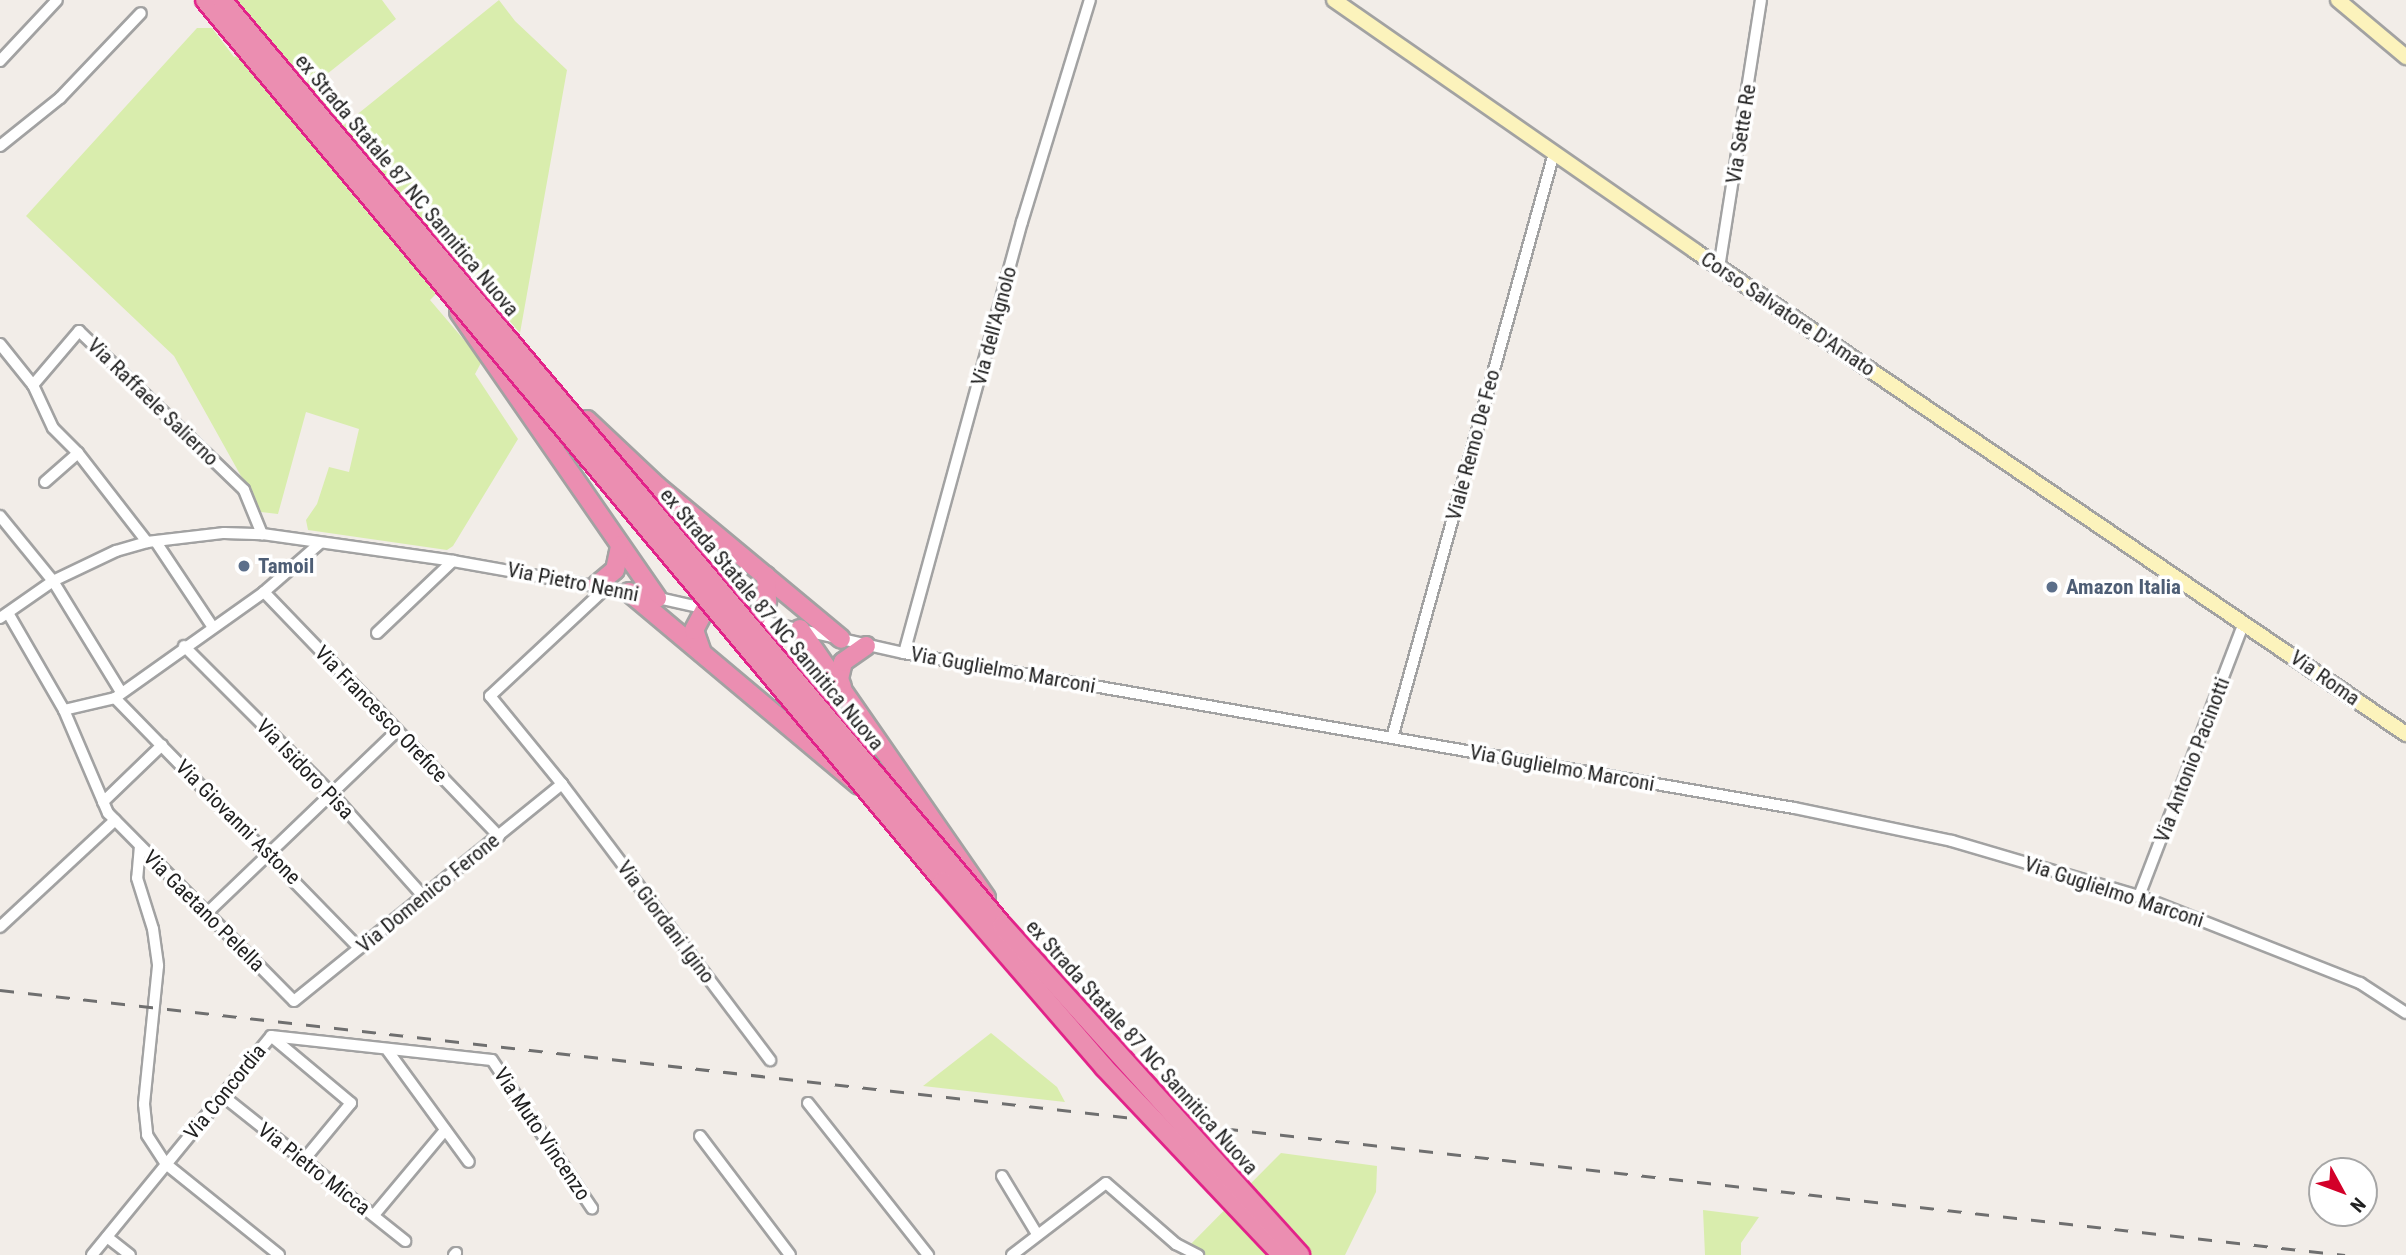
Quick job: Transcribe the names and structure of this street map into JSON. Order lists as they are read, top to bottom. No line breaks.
{"streets":{"highway":["ex Strada Statale 87 NC Sannitica Nuova"],"street":["Via Sette Re","Corso Salvatore D'Amato","Via dell'Agnolo","Via Raffaele Salierno","Viale Remo De Feo","Via Pietro Nenni","Via Guglielmo Marconi","Via Roma","Via Francesco Orefice","Via Antonio Pacinotti","Via Isidoro Pisa","Via Giovanni Astone","Via Domenico Ferone","Via Gaetano Pelella","Via Giordani Igino","Via Concordia","Via Muto Vincenzo","Via Pietro Micca"]},"crossings":[["Via Sette Re","Corso Salvatore D'Amato"],["Corso Salvatore D'Amato","Viale Remo De Feo"],["Corso Salvatore D'Amato","Via Roma"],["Corso Salvatore D'Amato","Via Antonio Pacinotti"],["Via dell'Agnolo","Via Guglielmo Marconi"],["Via Raffaele Salierno","Via Pietro Nenni"],["Viale Remo De Feo","Via Guglielmo Marconi"],["Via Pietro Nenni","Via Guglielmo Marconi"],["Via Pietro Nenni","Via Giovanni Astone"],["Via Pietro Nenni","Via Gaetano Pelella"],["Via Pietro Nenni","Via Giordani Igino"],["Via Guglielmo Marconi","Via Antonio Pacinotti"],["Via Roma","Via Antonio Pacinotti"],["Via Francesco Orefice","Via Domenico Ferone"],["Via Isidoro Pisa","Via Domenico Ferone"],["Via Giovanni Astone","Via Domenico Ferone"],["Via Domenico Ferone","Via Gaetano Pelella"],["Via Domenico Ferone","Via Giordani Igino"],["Via Concordia","Via Muto Vincenzo"],["Via Concordia","Via Pietro Micca"]],"places":["Tamoil","Amazon Italia"],"north":"bottom right"}
